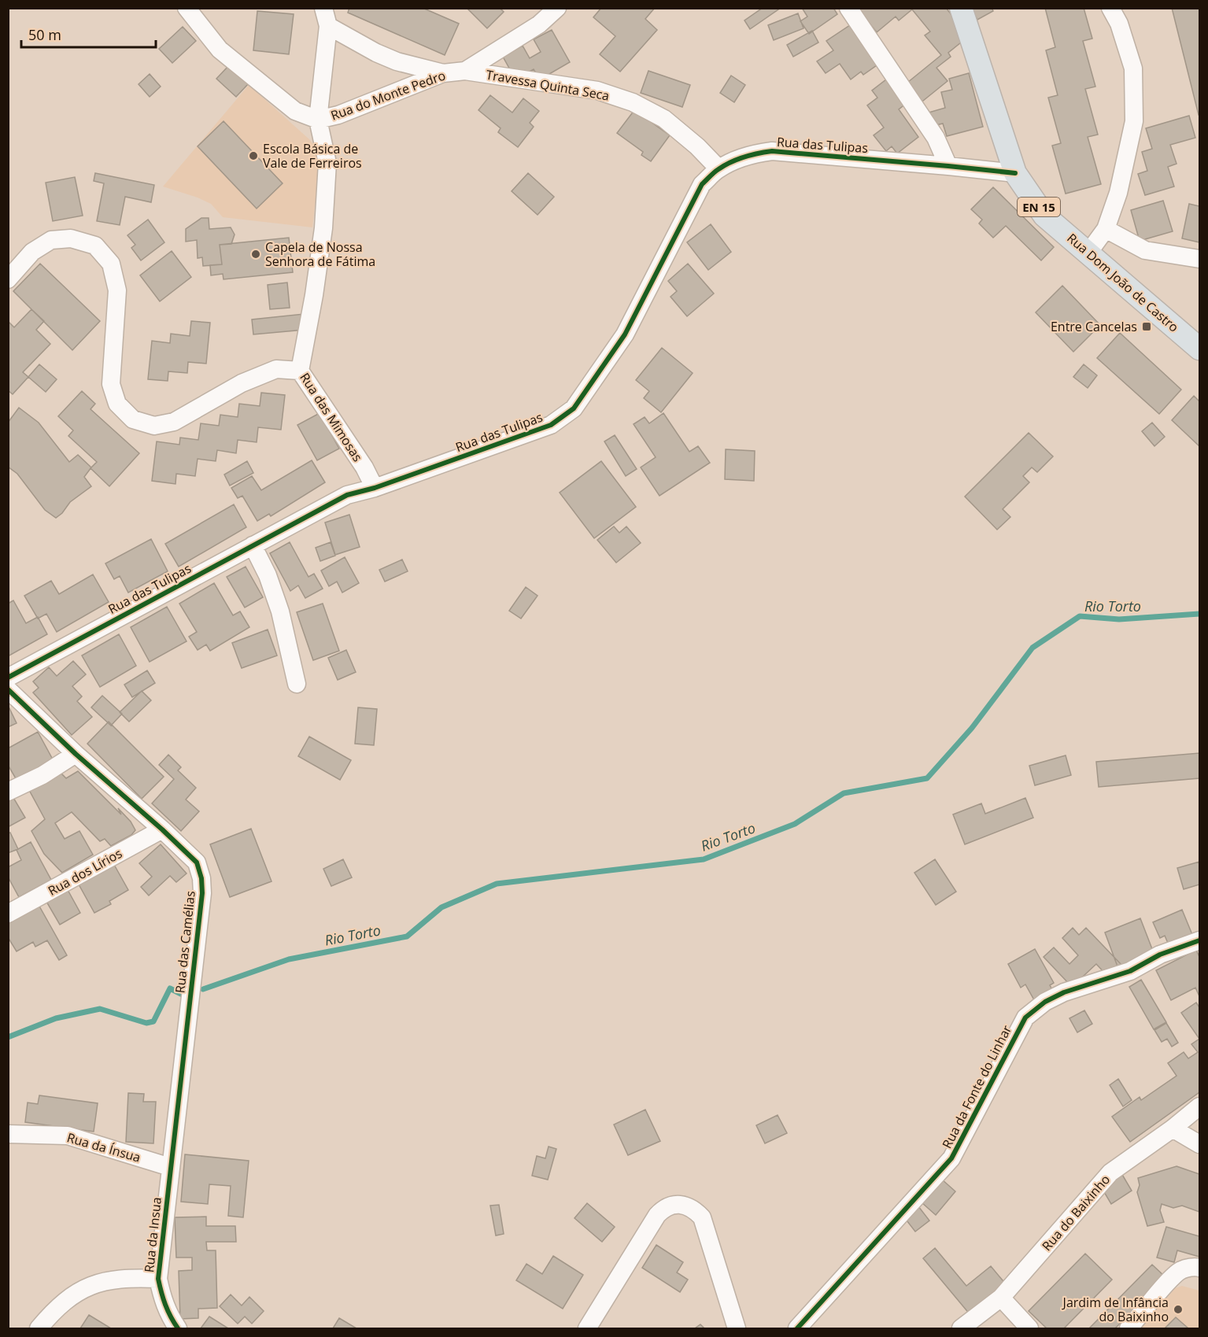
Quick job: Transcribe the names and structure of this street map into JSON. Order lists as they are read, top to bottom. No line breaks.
{"streets":{"main road":["EN 15","Rua Dom João de Castro"],"street":["Travessa Quinta Seca","Rua do Monte Pedro","Rua das Tulipas","Rua das Mimosas","Rua dos Lírios","Rua das Camélias","Rua da Fonte do Linhar","Rua da Ínsua","Rua do Baixinho","Rua da Insua"]},"crossings":[["Travessa Quinta Seca","Rua do Monte Pedro"],["Travessa Quinta Seca","Rua das Tulipas"],["Rua do Monte Pedro","Rua das Mimosas"],["Rua das Tulipas","Rua Dom João de Castro"],["Rua das Tulipas","Rua das Mimosas"],["Rua dos Lírios","Rua das Camélias"],["Rua das Camélias","Rua da Ínsua"],["Rua das Camélias","Rua da Insua"],["Rua da Ínsua","Rua da Insua"]],"water":["Rio Torto"],"places":{"other":["Escola Básica de Vale de Ferreiros","Capela de Nossa Senhora de Fátima","Jardim de Infância do Baixinho"],"transit":["Entre Cancelas"]},"scale_bar":"50 m"}
